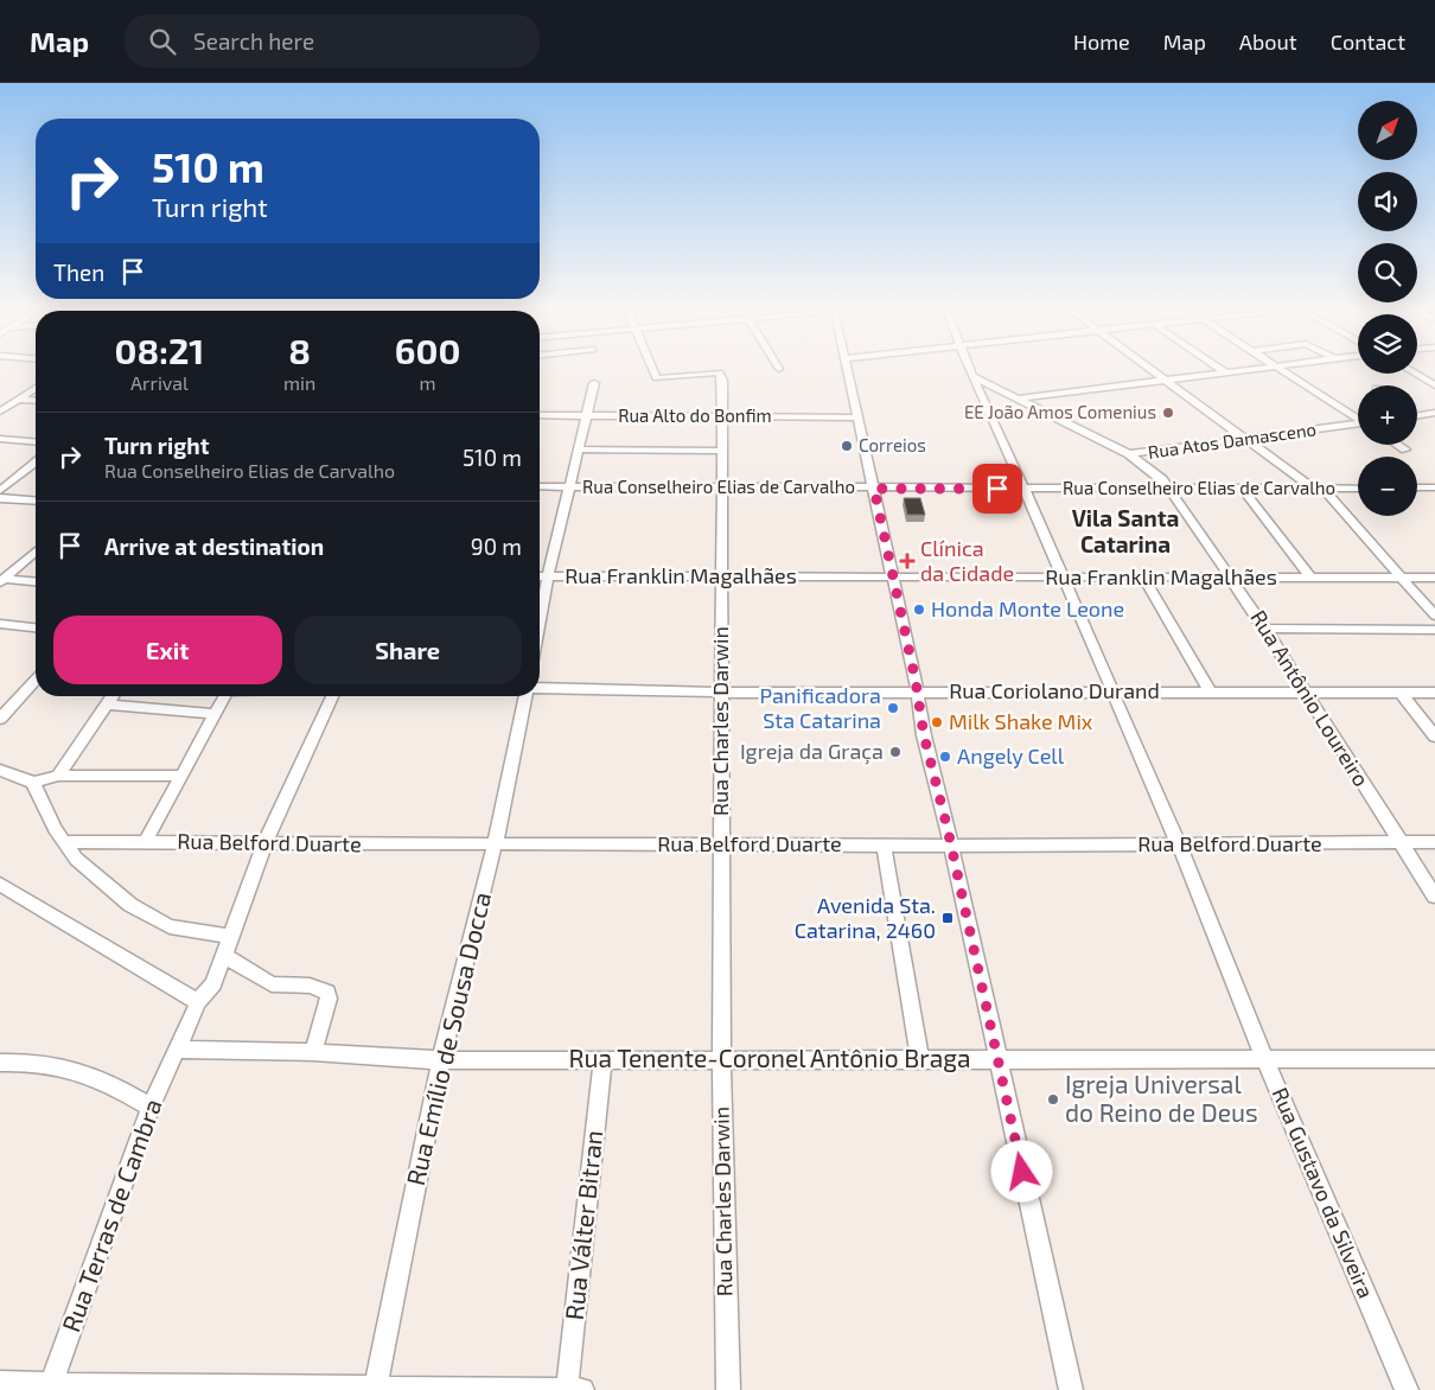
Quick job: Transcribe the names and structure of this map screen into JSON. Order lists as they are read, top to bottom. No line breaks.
{"streets":{"street":["Rua Alto do Bonfim","Rua Atos Damasceno","Rua Conselheiro Elias de Carvalho","Rua Franklin Magalhães","Rua Coriolano Durand","Rua Antônio Loureiro","Rua Charles Darwin","Rua Belford Duarte","Rua Emílio de Sousa Docca","Rua Tenente-Coronel Antônio Braga","Rua Gustavo da Silveira","Rua Terras de Cambra","Rua Válter Bitran"]},"crossings":[["Rua Alto do Bonfim","Rua Charles Darwin"],["Rua Atos Damasceno","Rua Antônio Loureiro"],["Rua Atos Damasceno","Rua Gustavo da Silveira"],["Rua Conselheiro Elias de Carvalho","Rua Antônio Loureiro"],["Rua Conselheiro Elias de Carvalho","Rua Charles Darwin"],["Rua Conselheiro Elias de Carvalho","Rua Gustavo da Silveira"],["Rua Franklin Magalhães","Rua Antônio Loureiro"],["Rua Franklin Magalhães","Rua Charles Darwin"],["Rua Franklin Magalhães","Rua Gustavo da Silveira"],["Rua Coriolano Durand","Rua Antônio Loureiro"],["Rua Coriolano Durand","Rua Charles Darwin"],["Rua Coriolano Durand","Rua Gustavo da Silveira"],["Rua Antônio Loureiro","Rua Belford Duarte"],["Rua Charles Darwin","Rua Belford Duarte"],["Rua Charles Darwin","Rua Tenente-Coronel Antônio Braga"],["Rua Belford Duarte","Rua Emílio de Sousa Docca"],["Rua Belford Duarte","Rua Gustavo da Silveira"],["Rua Belford Duarte","Rua Terras de Cambra"],["Rua Emílio de Sousa Docca","Rua Tenente-Coronel Antônio Braga"],["Rua Tenente-Coronel Antônio Braga","Rua Gustavo da Silveira"],["Rua Tenente-Coronel Antônio Braga","Rua Terras de Cambra"],["Rua Tenente-Coronel Antônio Braga","Rua Válter Bitran"]],"districts":["Vila Santa Catarina"],"places":{"other":["EE João Amos Comenius","Correios","Honda Monte Leone","Panificadora Sta Catarina","Milk Shake Mix","Igreja da Graça","Angely Cell","Igreja Universal do Reino de Deus"],"health":["Clínica da Cidade"],"transit":["Avenida Sta. Catarina, 2460"]},"north":"top right","page":{"header":"Map","search":"Search here","nav":["Home","Map","About","Contact"],"map_buttons":["+","−"],"turn":["510 m","Turn right"],"then":"Then","eta":["08:21","Arrival","8","min","600","m"],"list":[{"name":"Turn right","note":"Rua Conselheiro Elias de Carvalho","value":"510 m"},{"name":"Arrive at destination","value":"90 m"}],"buttons":["Exit","Share"]}}
